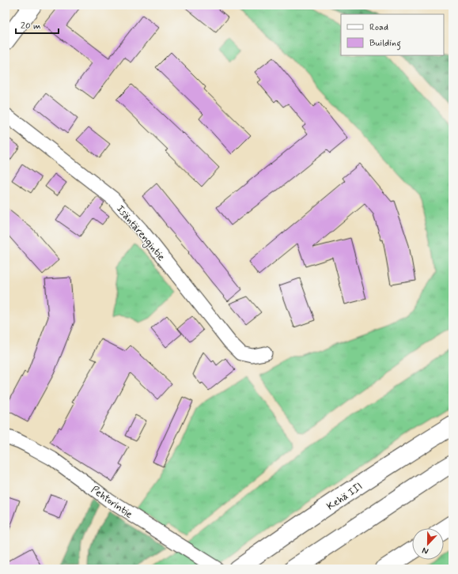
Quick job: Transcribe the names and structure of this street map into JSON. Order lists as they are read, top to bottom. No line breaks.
{"streets":{"main road":["Kehä III"],"street":["Isäntärengintie","Pehtorintie"]},"legend":["Road","Building"],"scale_bar":"20 m","north":"bottom"}
